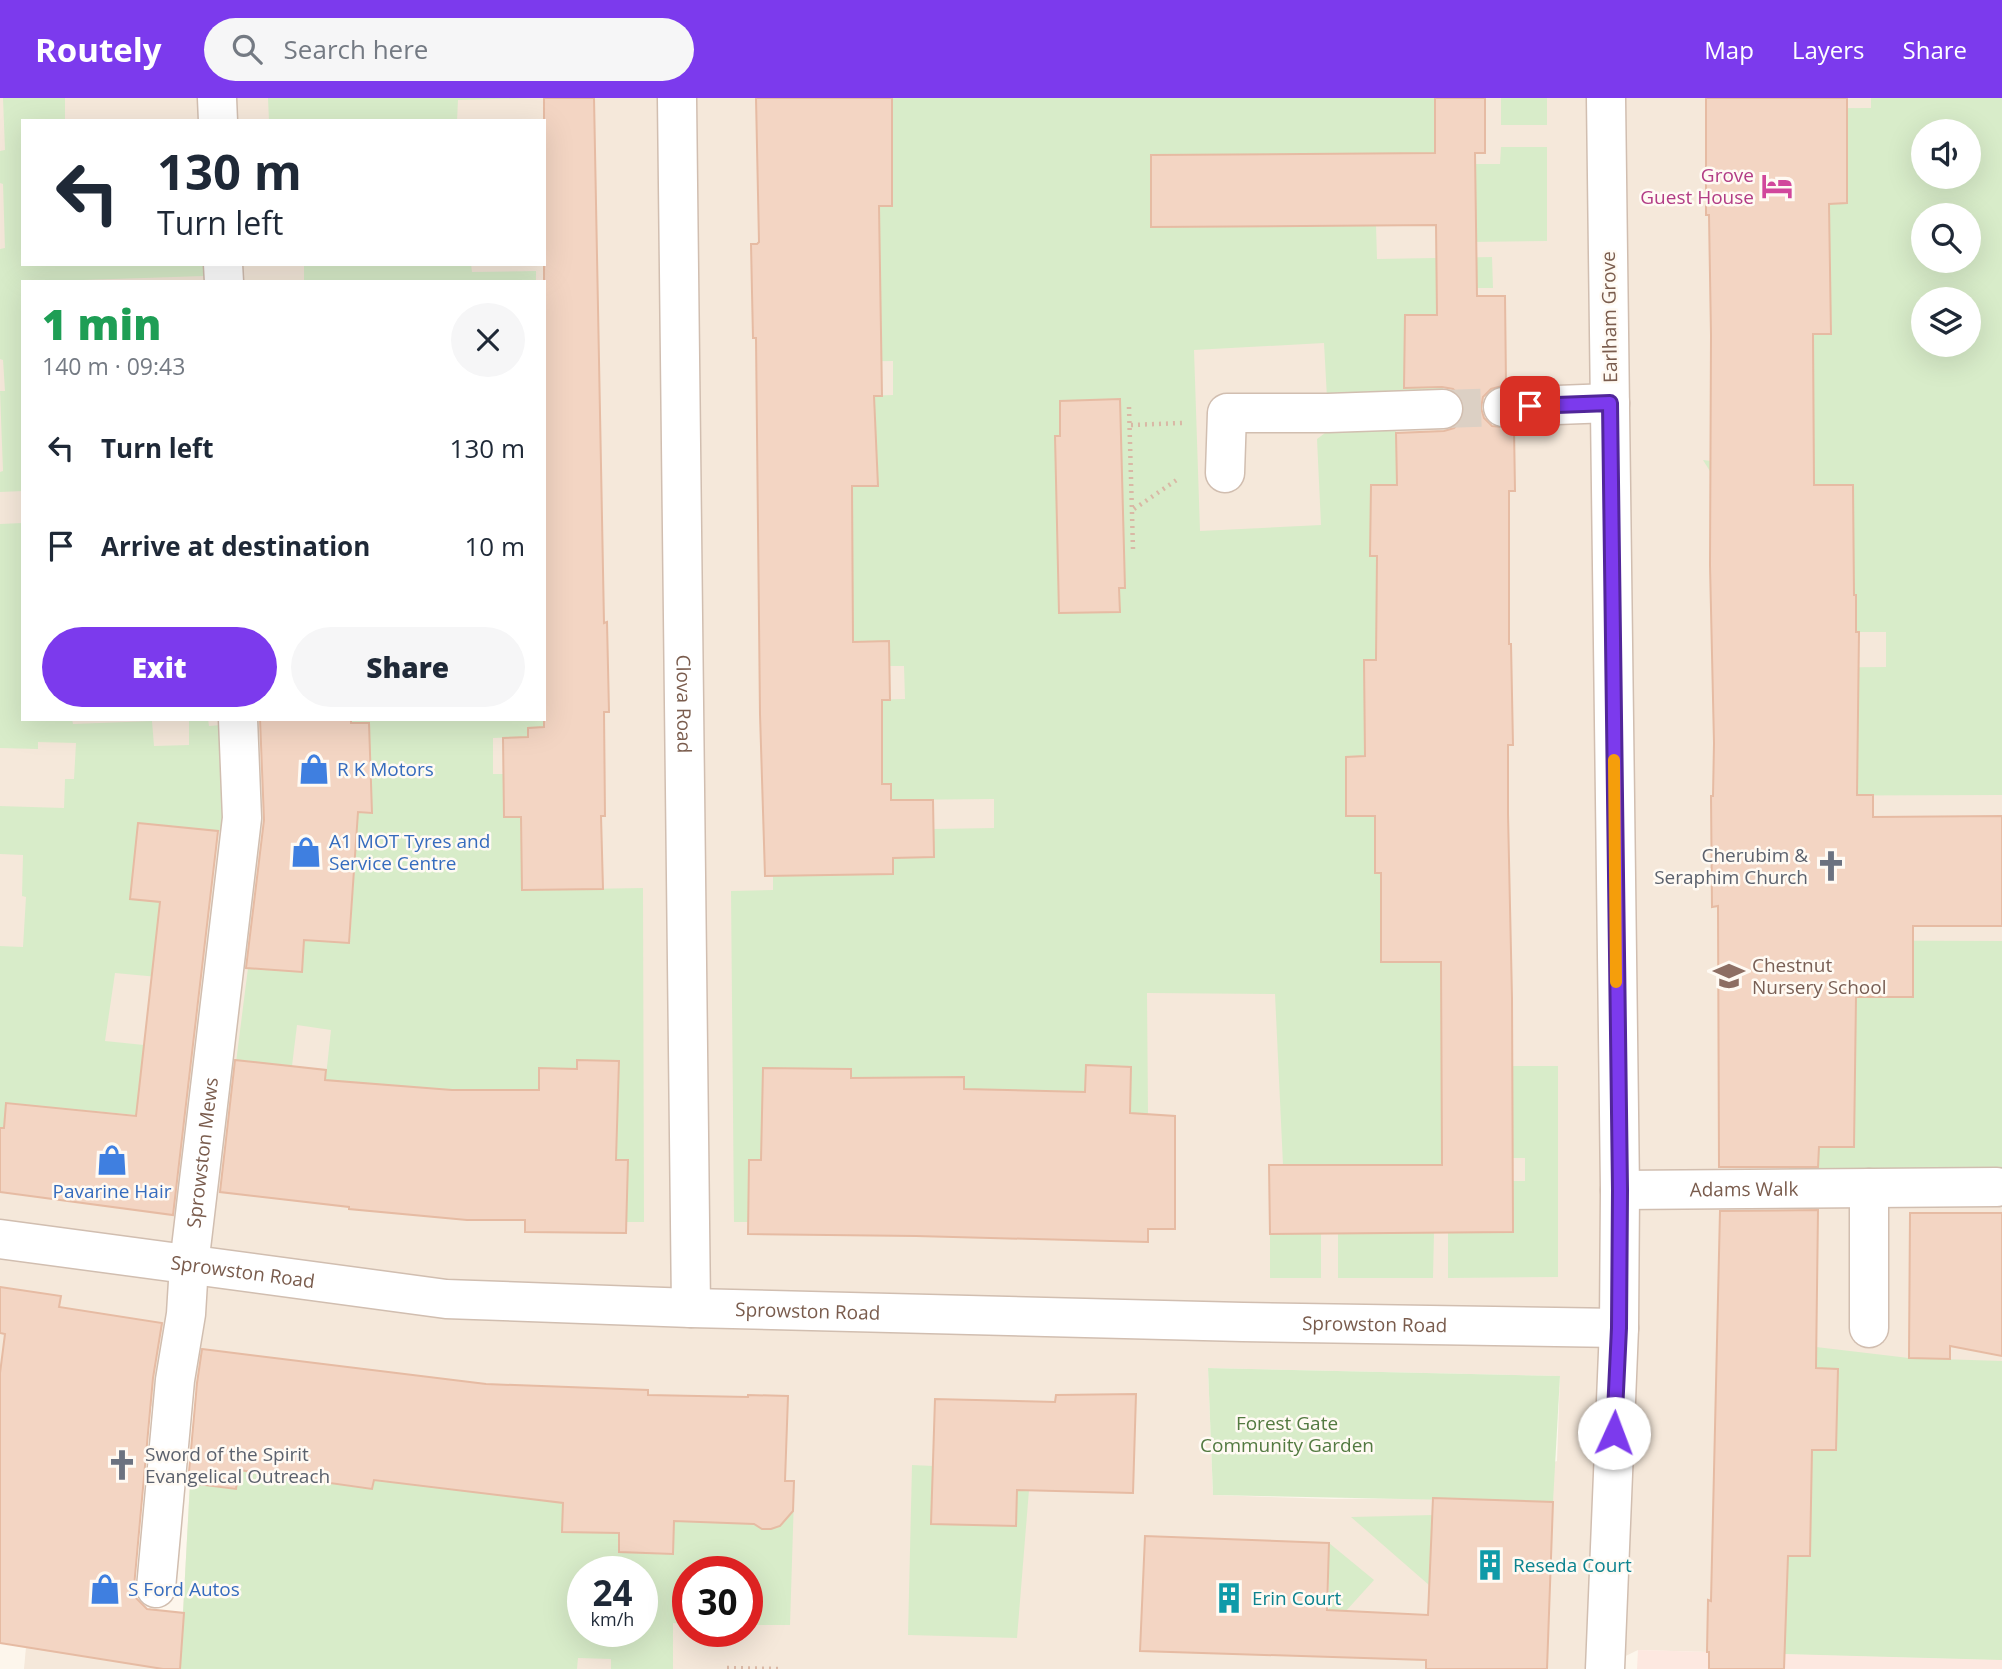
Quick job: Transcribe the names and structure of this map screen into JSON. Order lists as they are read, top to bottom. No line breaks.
{"streets":{"street":["Earlham Grove","Clova Road","Sprowston Mews","Adams Walk","Sprowston Road"]},"crossings":[["Earlham Grove","Adams Walk"],["Earlham Grove","Sprowston Road"],["Clova Road","Sprowston Road"],["Sprowston Mews","Sprowston Road"]],"parks":["Forest Gate Community Garden"],"places":{"hotel":["Grove Guest House"],"shop":["R K Motors","A1 MOT Tyres and Service Centre","Pavarine Hair","S Ford Autos"],"church":["Cherubim & Seraphim Church","Sword of the Spirit Evangelical Outreach"],"school or university":["Chestnut Nursery School"],"building":["Reseda Court","Erin Court"]},"page":{"header":"Routely","search":"Search here","nav":["Map","Layers","Share"],"turn":["130 m","Turn left"],"heading":["1 min","140 m · 09:43"],"list":[{"name":"Turn left","value":"130 m"},{"name":"Arrive at destination","value":"10 m"}],"buttons":["Exit","Share"],"speed":"24 km/h","limit":"30"}}
